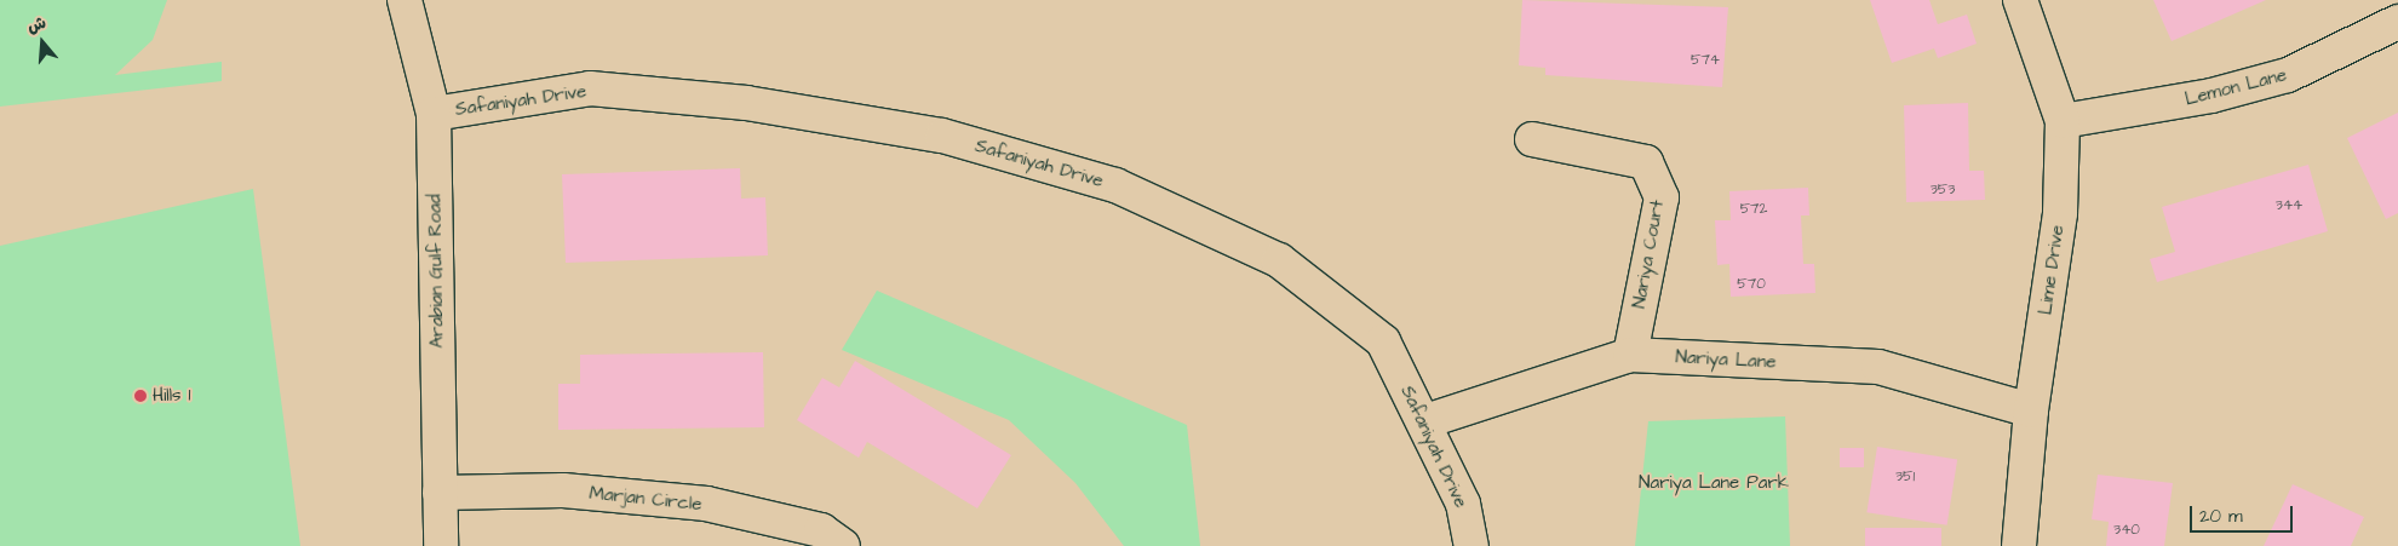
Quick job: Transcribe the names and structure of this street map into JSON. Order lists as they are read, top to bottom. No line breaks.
{"streets":{"street":["Lemon Lane","Safaniyah Drive","Nariya Court","Lime Drive","Arabian Gulf Road","Nariya Lane","Marjan Circle"]},"crossings":[["Lemon Lane","Lime Drive"],["Safaniyah Drive","Arabian Gulf Road"],["Safaniyah Drive","Nariya Lane"],["Nariya Court","Nariya Lane"],["Lime Drive","Nariya Lane"],["Arabian Gulf Road","Marjan Circle"]],"parks":["Nariya Lane Park"],"places":["Hills 1"],"house_numbers":["574","353","344","572","570","351","340"],"scale_bar":"20 m","north":"top"}
